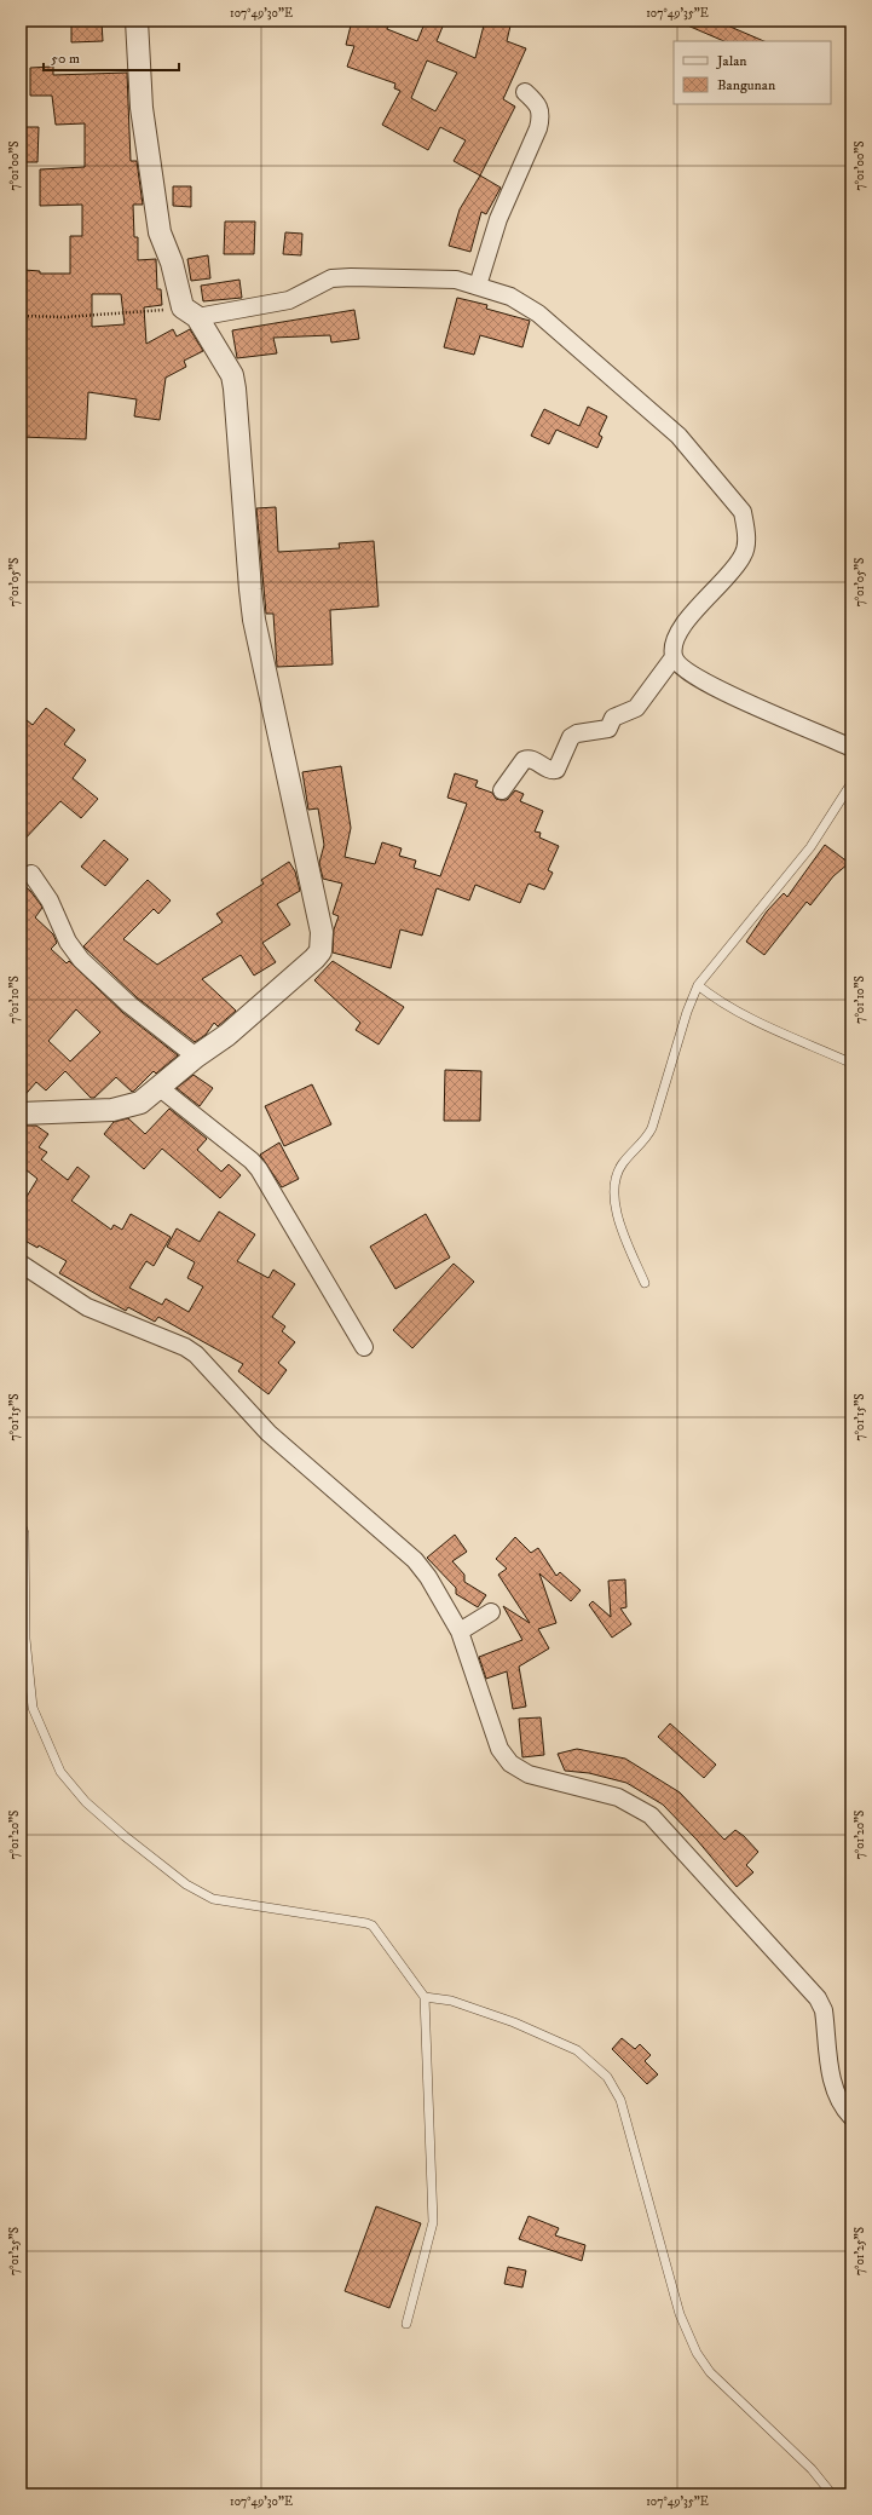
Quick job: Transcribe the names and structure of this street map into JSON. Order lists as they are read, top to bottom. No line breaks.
{"legend":["Jalan","Bangunan"],"scale_bar":"50 m","coordinates":["107°49'30\"E","107°49'35\"E","7°01'00\"S","7°01'05\"S","7°01'10\"S","7°01'15\"S","7°01'20\"S","7°01'25\"S"]}
